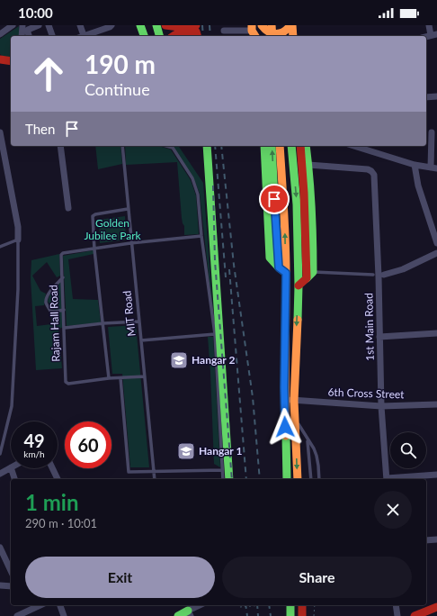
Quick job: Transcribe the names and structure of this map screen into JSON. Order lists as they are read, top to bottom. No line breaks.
{"streets":{"street":["1st Main Road","6th Cross Street"],"lane":["MIT Road","Rajam Hall Road"]},"crossings":[["MIT Road","Rajam Hall Road"],["1st Main Road","6th Cross Street"]],"parks":["Golden Jubilee Park"],"places":{"school or university":["Hangar 2","Hangar 1"]},"page":{"status":"10:00","turn":["190 m","Continue"],"then":"Then","speed":"49 km/h","limit":"60","heading":["1 min","290 m · 10:01"],"buttons":["Exit","Share"]}}
